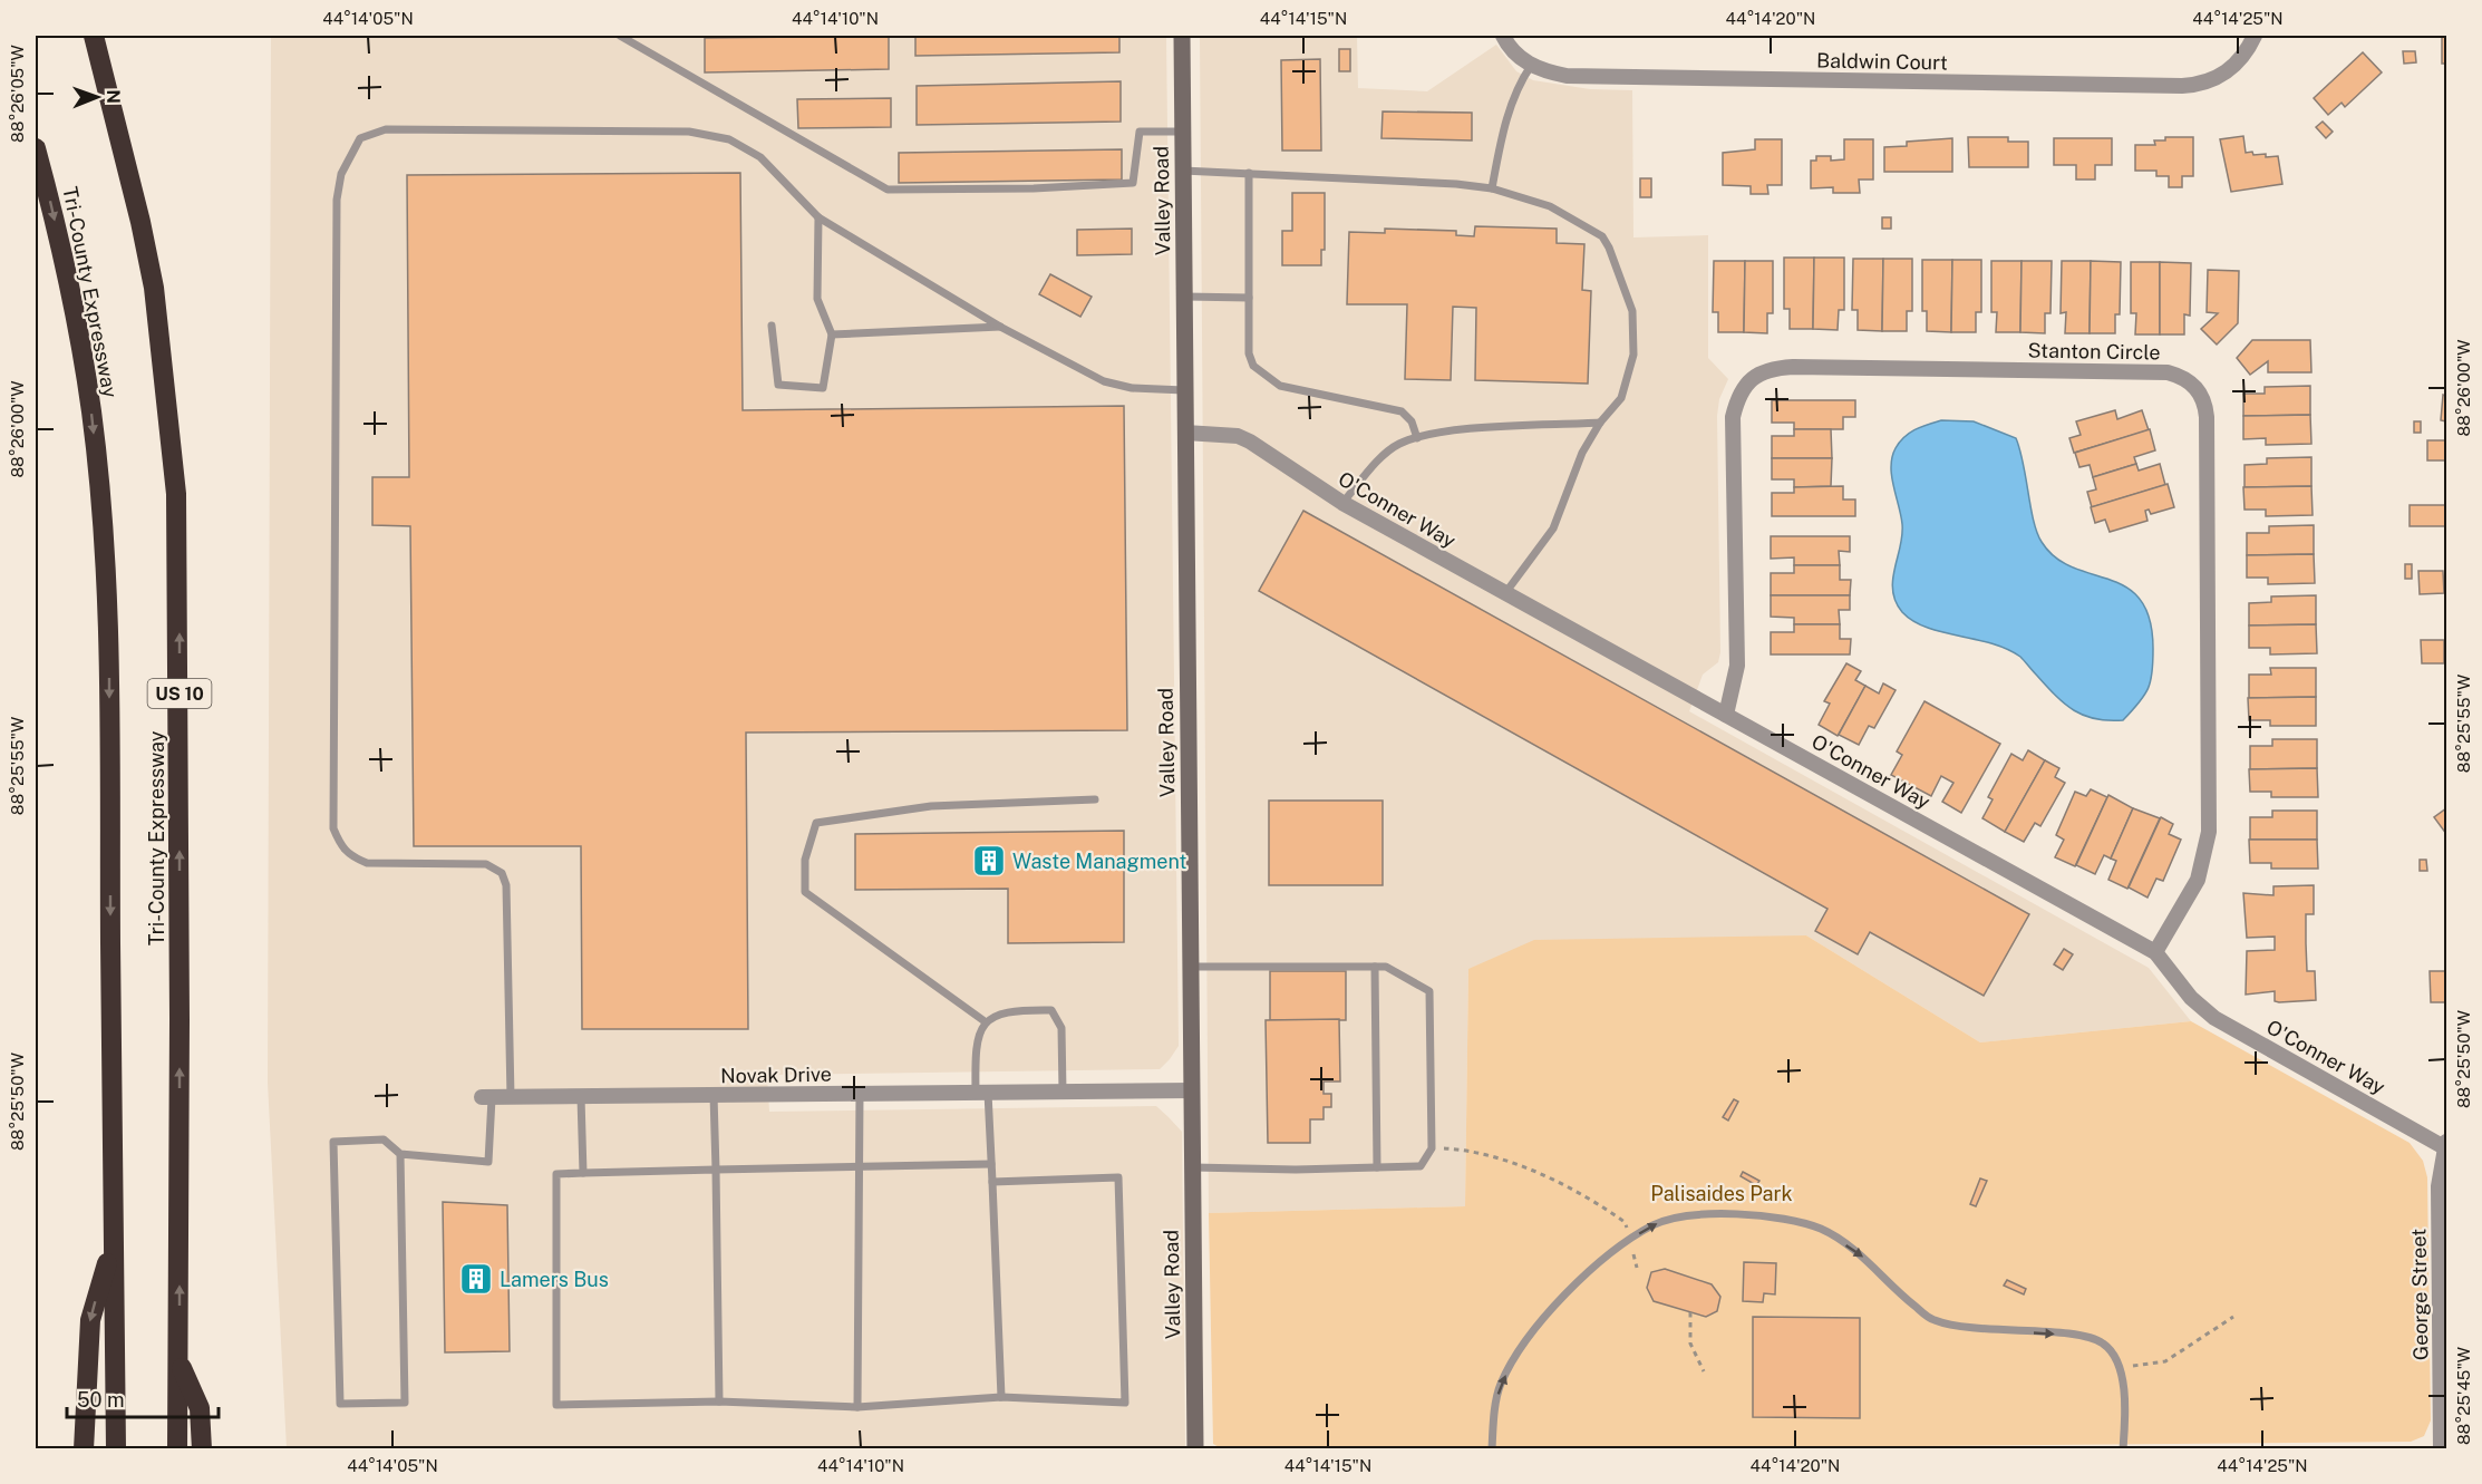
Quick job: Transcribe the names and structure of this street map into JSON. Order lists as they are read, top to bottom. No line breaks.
{"streets":{"highway":["Tri-County Expressway","US 10"],"main road":["Valley Road"],"street":["Baldwin Court","Stanton Circle","O'Conner Way","Novak Drive","George Street"]},"crossings":[["Valley Road","O'Conner Way"],["Valley Road","Novak Drive"],["Stanton Circle","O'Conner Way"],["O'Conner Way","George Street"]],"parks":["Palisaides Park"],"places":{"building":["Waste Managment","Lamers Bus"]},"scale_bar":"50 m","north":"right","coordinates":["44°14'05\"N","44°14'10\"N","44°14'15\"N","44°14'20\"N","44°14'25\"N","88°26'05\"W","88°26'00\"W","88°25'55\"W","88°25'50\"W","88°25'45\"W"]}
